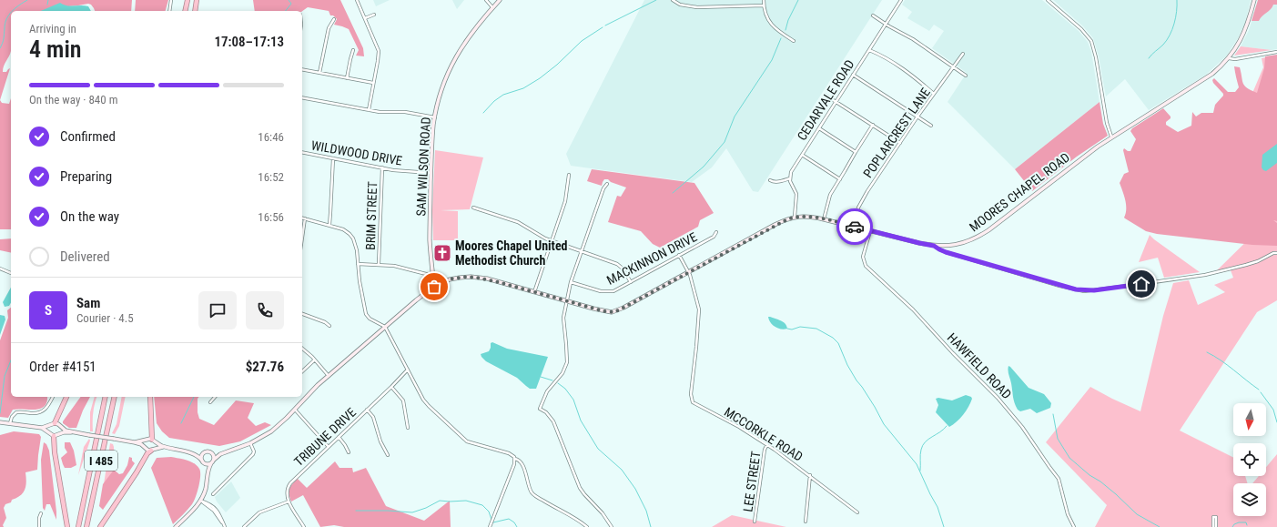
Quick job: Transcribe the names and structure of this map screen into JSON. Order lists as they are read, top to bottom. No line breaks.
{"streets":{"highway":["I 485"],"main road":["SAM WILSON ROAD","MOORES CHAPEL ROAD"],"street":["CEDARVALE ROAD","POPLARCREST LANE","WILDWOOD DRIVE","BRIM STREET","MACKINNON DRIVE","HAWFIELD ROAD","MCCORKLE ROAD","TRIBUNE DRIVE","LEE STREET"]},"crossings":[["POPLARCREST LANE","MOORES CHAPEL ROAD"],["WILDWOOD DRIVE","SAM WILSON ROAD"],["WILDWOOD DRIVE","BRIM STREET"],["SAM WILSON ROAD","MOORES CHAPEL ROAD"],["MOORES CHAPEL ROAD","HAWFIELD ROAD"],["MOORES CHAPEL ROAD","MCCORKLE ROAD"],["MACKINNON DRIVE","MCCORKLE ROAD"],["MCCORKLE ROAD","LEE STREET"]],"places":{"church":["Moores Chapel United Methodist Church"]},"north":"bottom","page":{"heading":["4 min","Arriving in","17:08–17:13"],"panel":["Sam","Courier · 4.5","Order #4151","$27.76"],"bar":"On the way · 840 m","list":[["Confirmed","16:46"],["Preparing","16:52"],["On the way","16:56"],"Delivered"],"round":"S"}}
